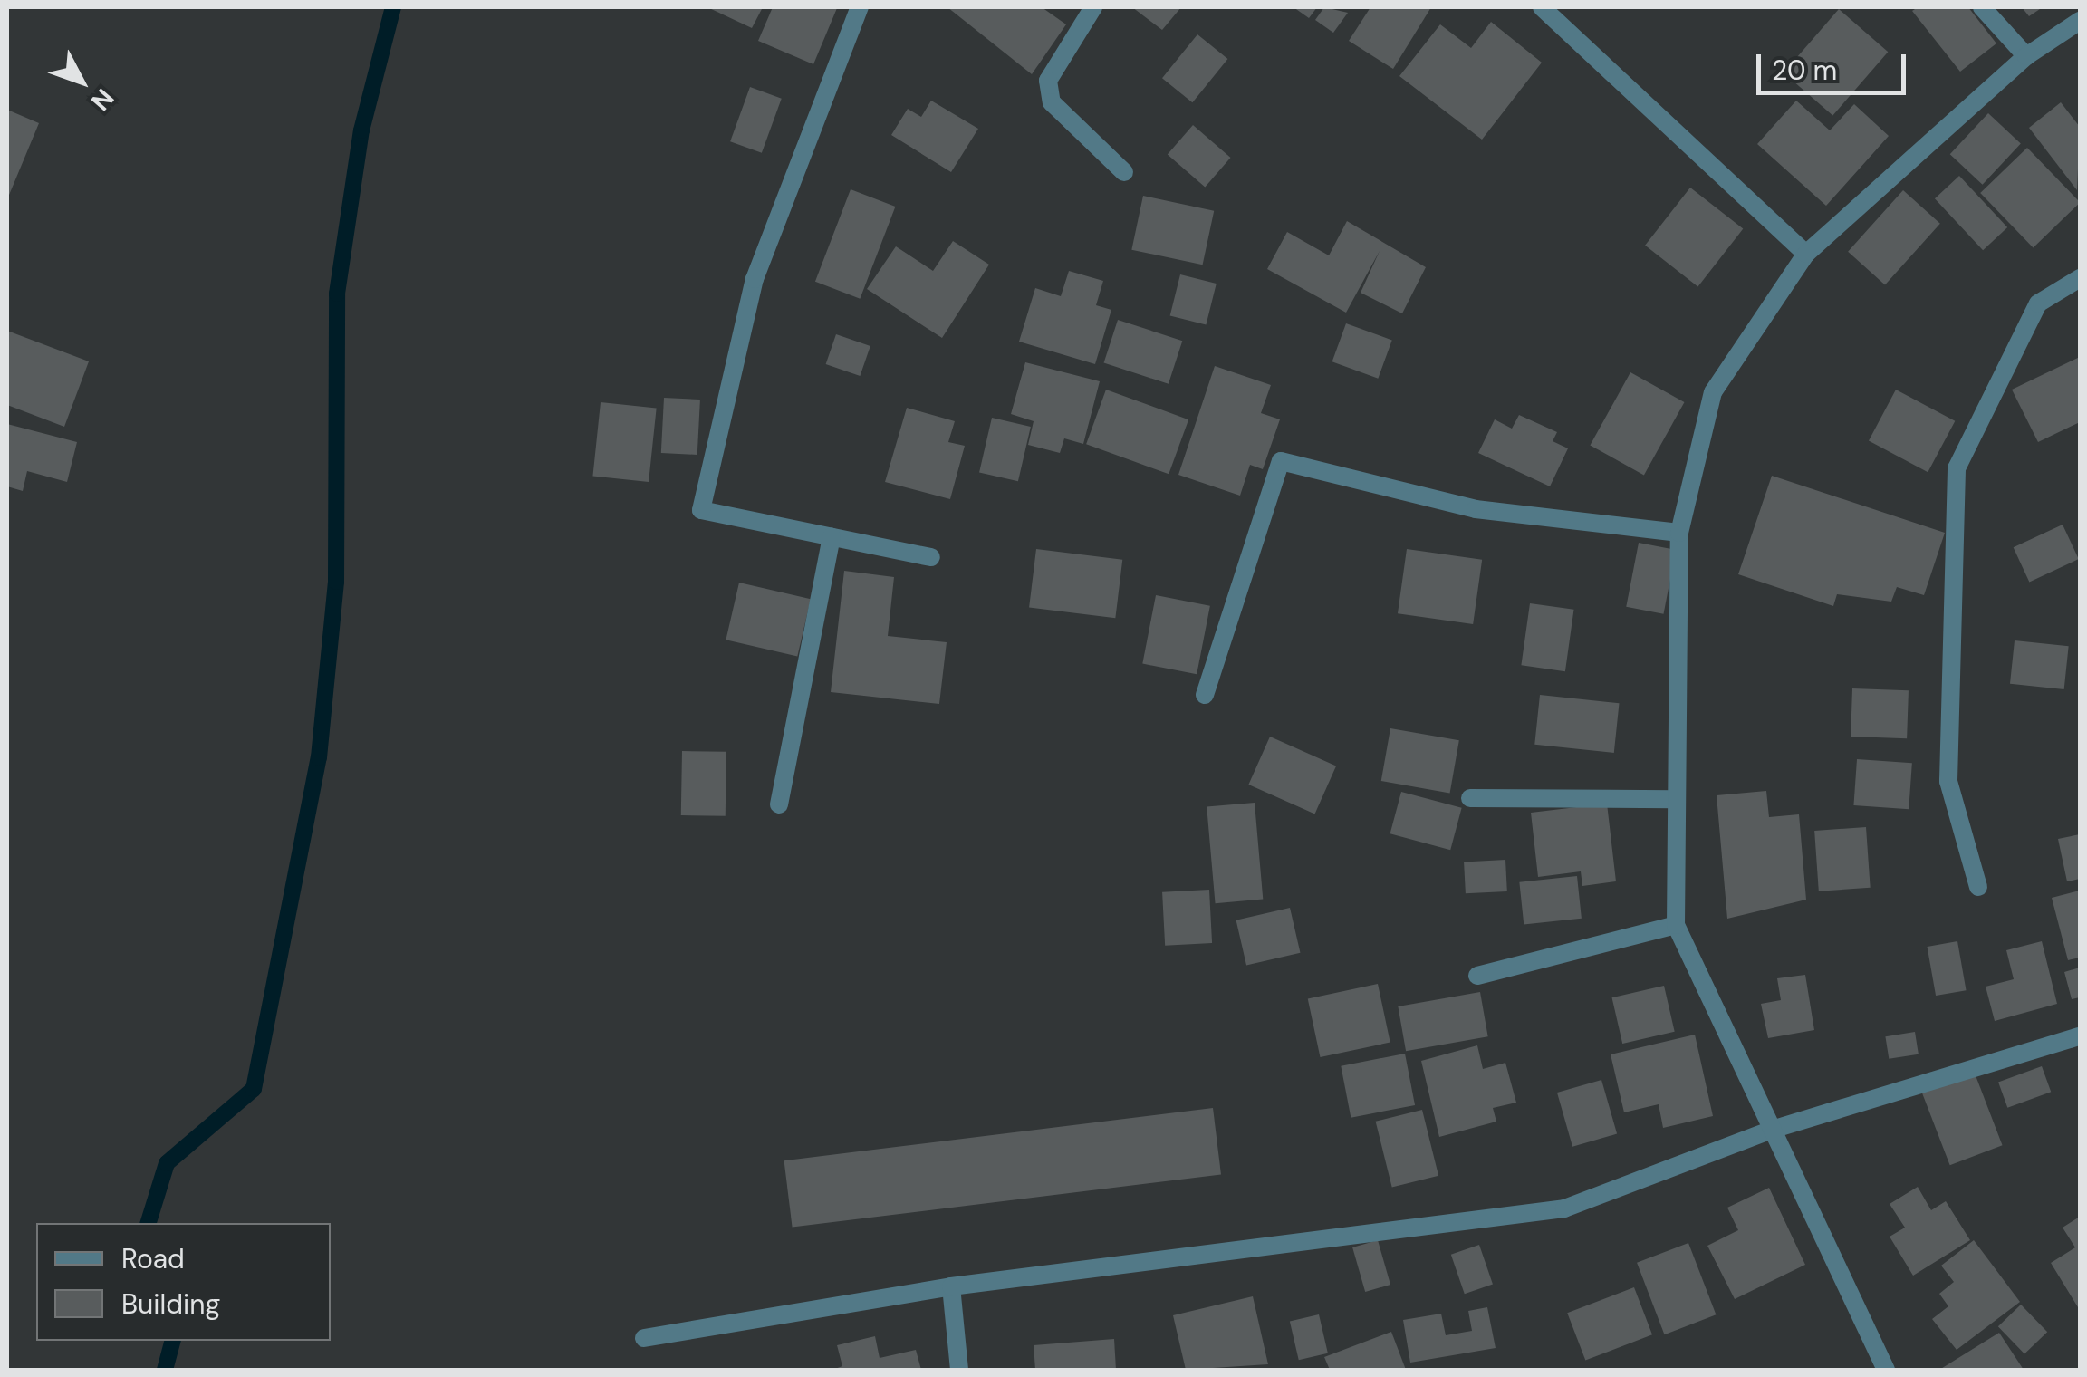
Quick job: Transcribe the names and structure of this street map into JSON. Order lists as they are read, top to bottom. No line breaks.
{"legend":["Road","Building"],"scale_bar":"20 m","north":"bottom right"}
